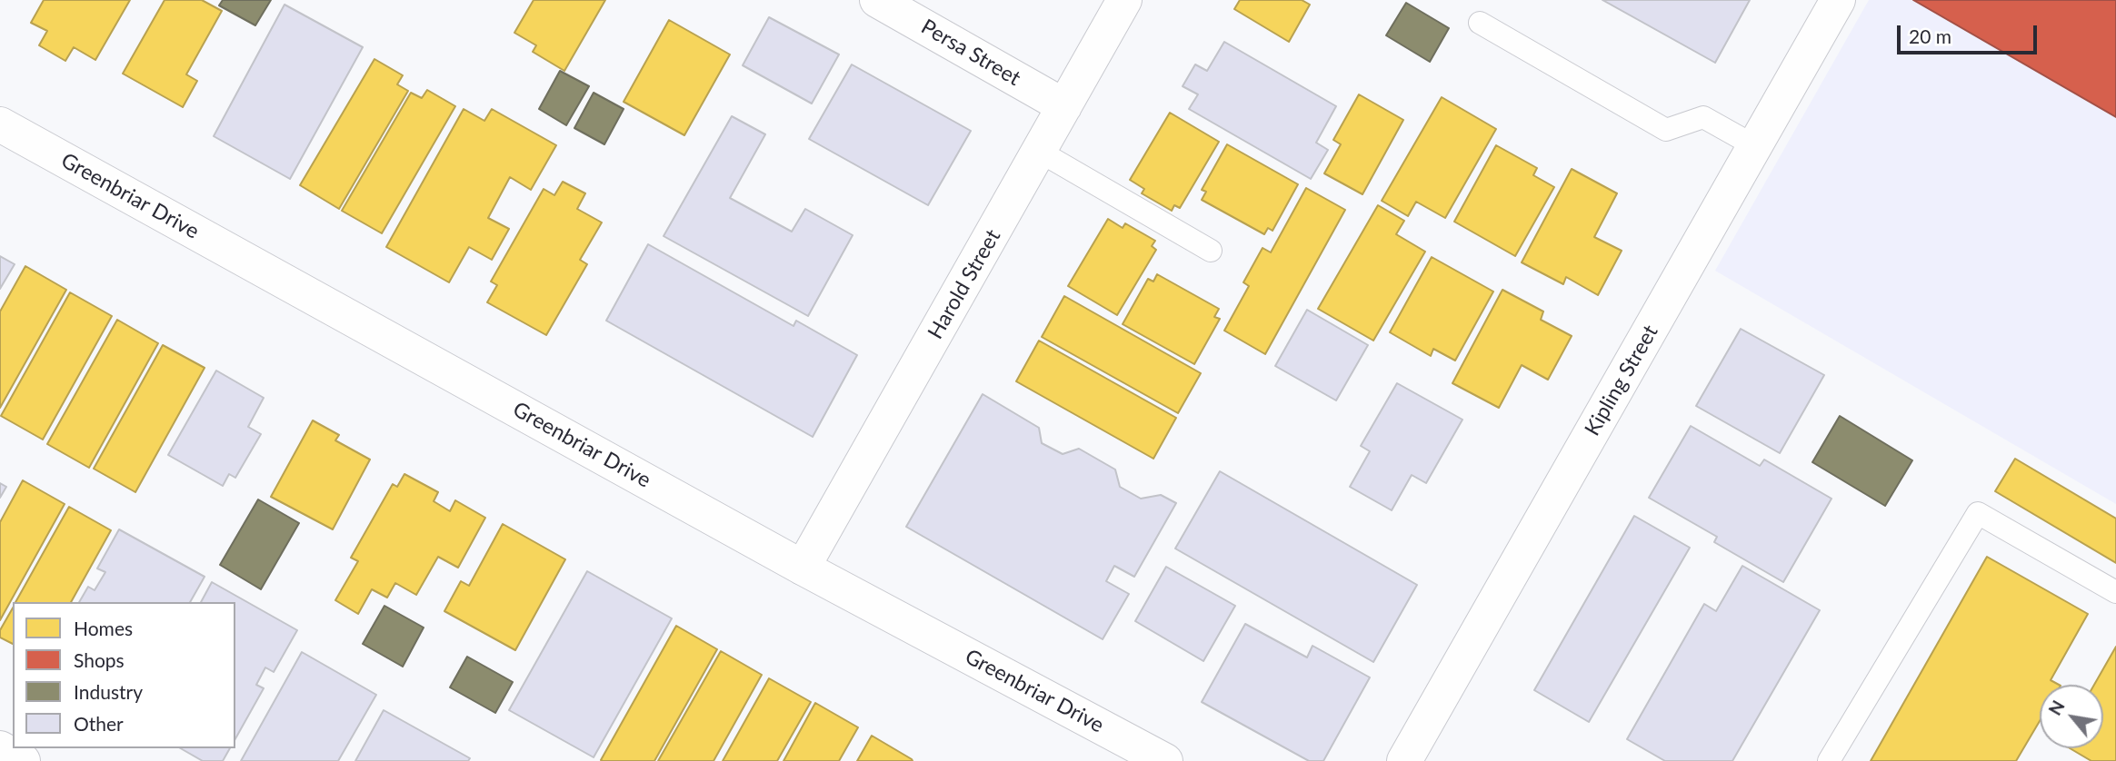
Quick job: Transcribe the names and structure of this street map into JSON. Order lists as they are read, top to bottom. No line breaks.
{"streets":{"street":["Persa Street","Greenbriar Drive","Harold Street","Kipling Street"]},"crossings":[["Persa Street","Harold Street"],["Greenbriar Drive","Harold Street"]],"legend":["Homes","Shops","Industry","Other"],"scale_bar":"20 m","north":"top left"}
